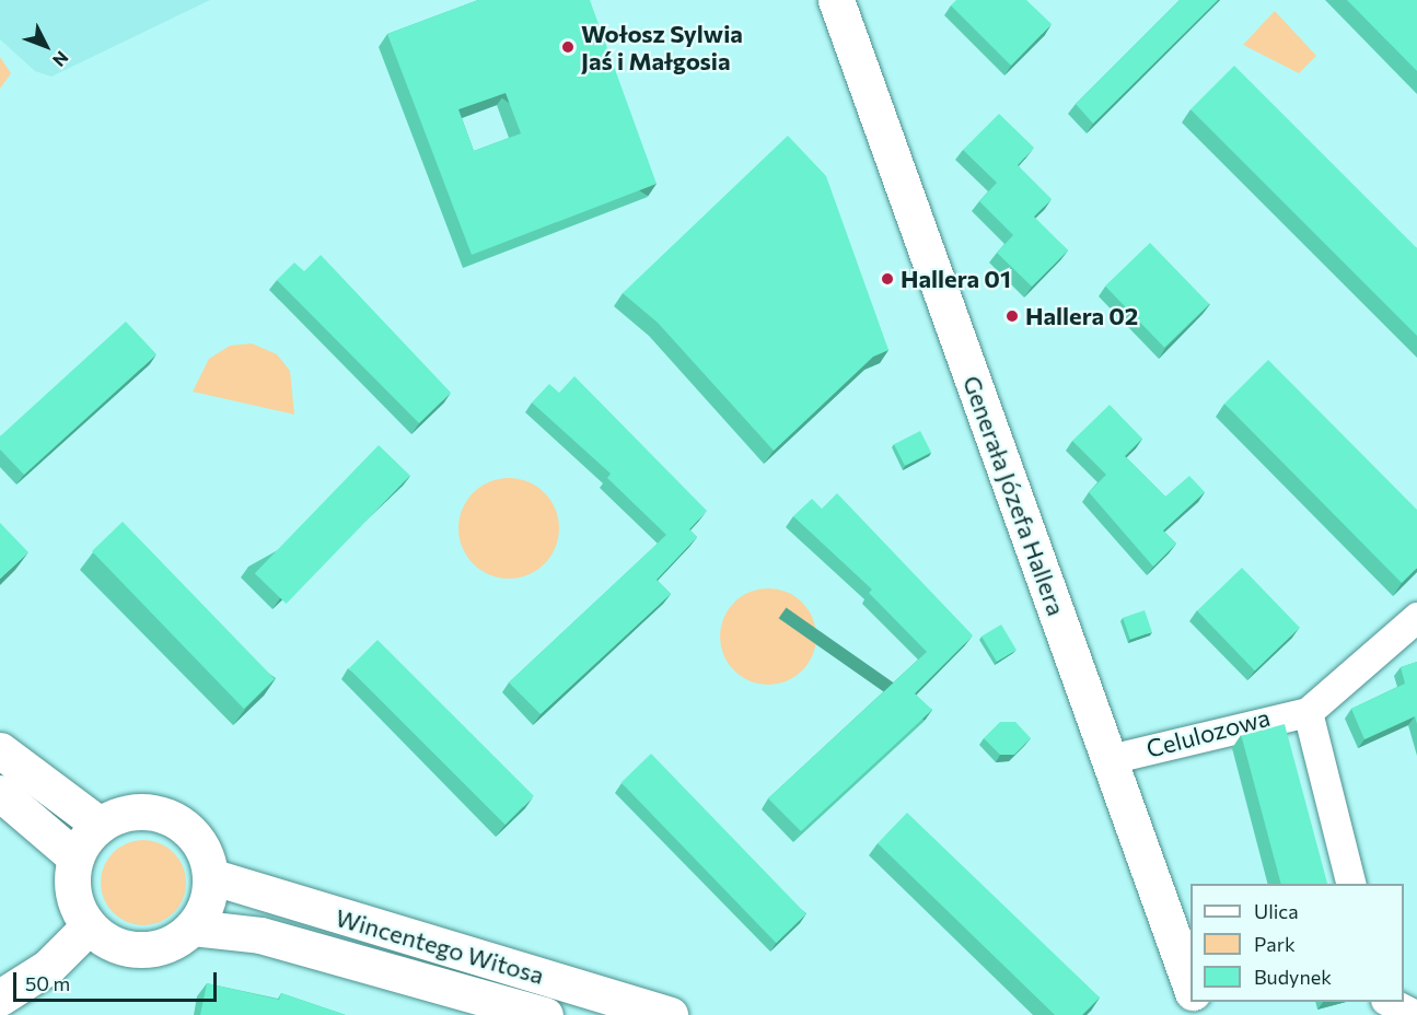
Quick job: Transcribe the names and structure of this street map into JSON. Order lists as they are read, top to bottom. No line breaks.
{"streets":{"main road":["Generała Józefa Hallera","Wincentego Witosa"],"street":["Celulozowa"]},"crossings":[["Generała Józefa Hallera","Celulozowa"]],"places":["Wołosz Sylwia Jaś i Małgosia","Hallera 01","Hallera 02"],"legend":["Ulica","Park","Budynek"],"scale_bar":"50 m","north":"bottom right"}
